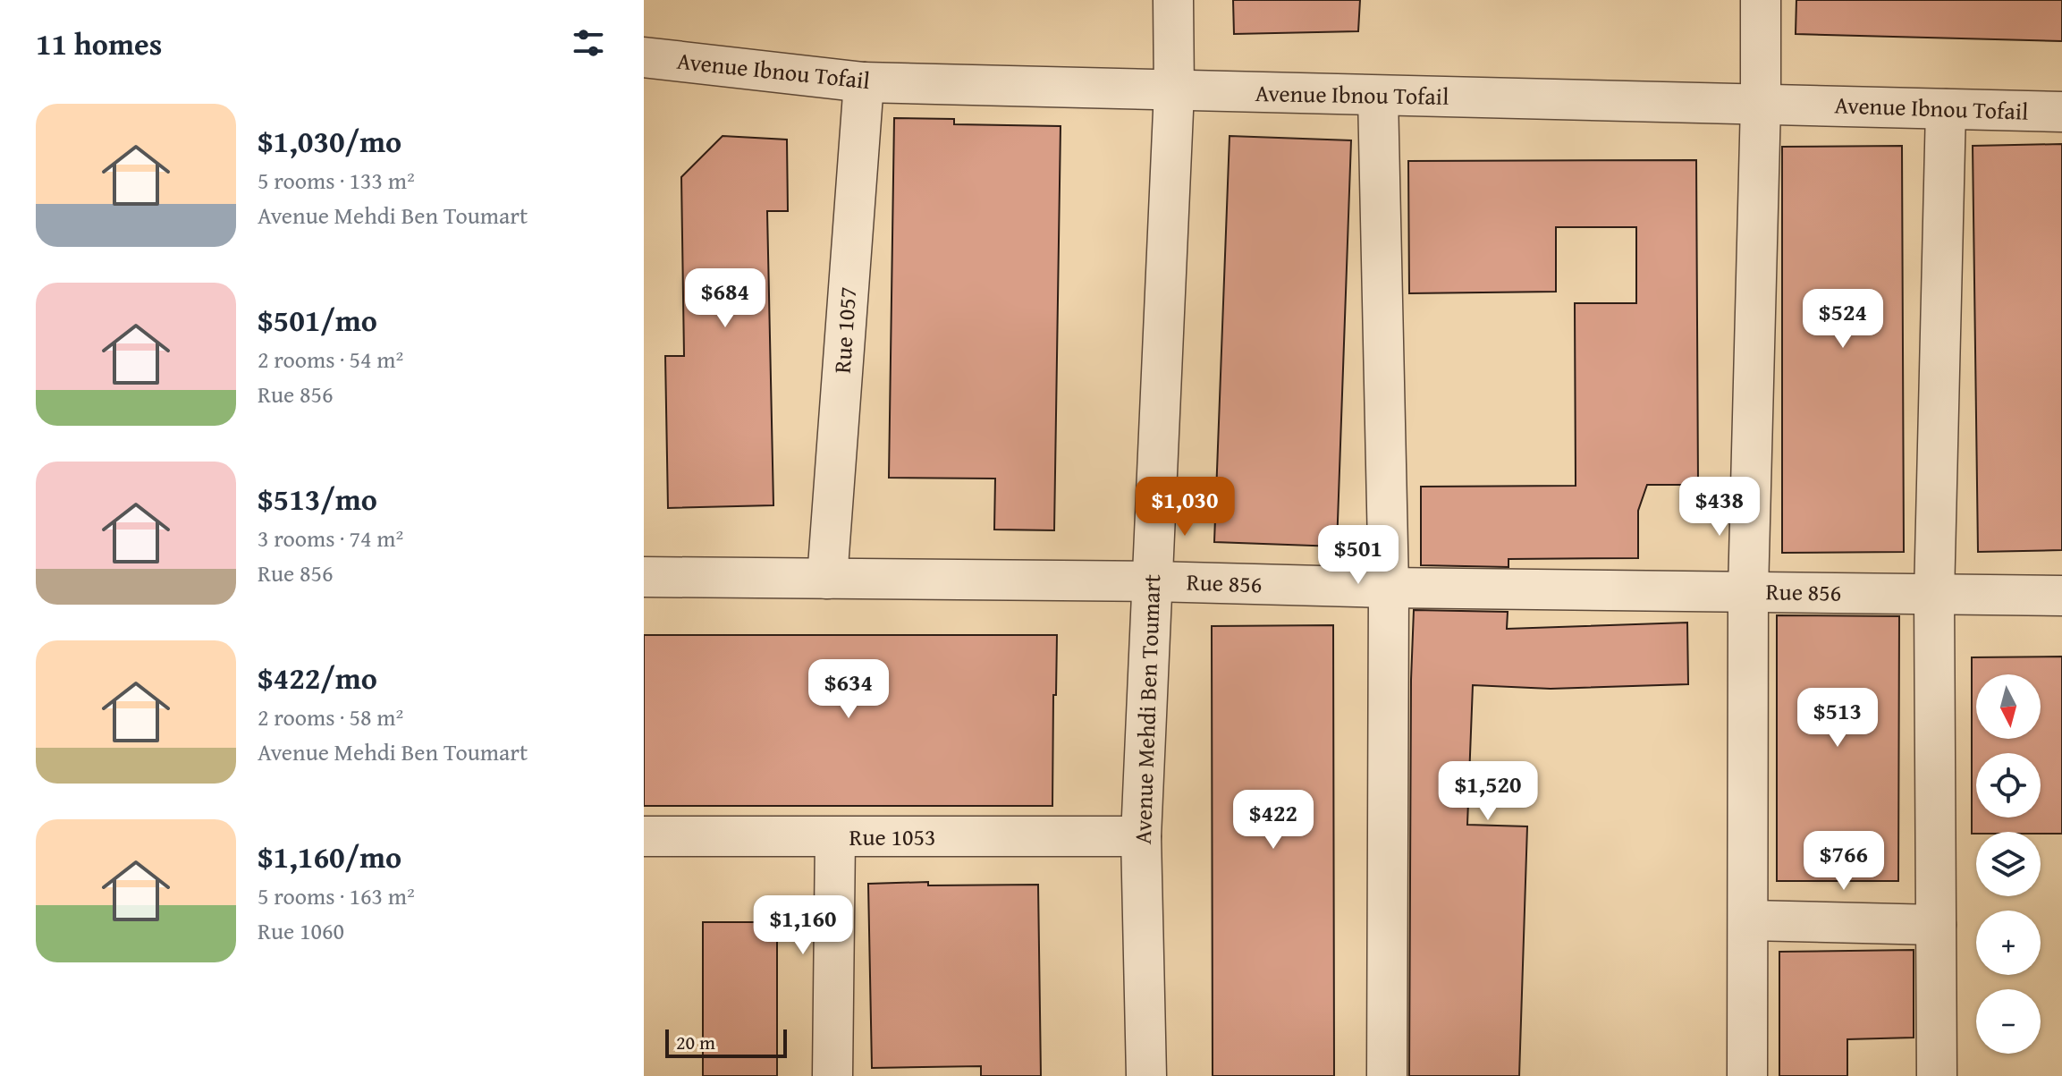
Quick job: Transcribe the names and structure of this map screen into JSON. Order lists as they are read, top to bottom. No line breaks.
{"streets":{"street":["Avenue Ibnou Tofail","Rue 1057","Rue 856","Avenue Mehdi Ben Toumart","Rue 1053"]},"crossings":[["Avenue Ibnou Tofail","Rue 1057"],["Avenue Ibnou Tofail","Avenue Mehdi Ben Toumart"],["Rue 1057","Rue 856"],["Rue 856","Avenue Mehdi Ben Toumart"],["Avenue Mehdi Ben Toumart","Rue 1053"]],"scale_bar":"20 m","north":"bottom","page":{"heading":"11 homes","list":[{"name":"$1,030/mo","note":"5 rooms · 133 m² · Avenue Mehdi Ben Toumart"},{"name":"$501/mo","note":"2 rooms · 54 m² · Rue 856"},{"name":"$513/mo","note":"3 rooms · 74 m² · Rue 856"},{"name":"$422/mo","note":"2 rooms · 58 m² · Avenue Mehdi Ben Toumart"},{"name":"$1,160/mo","note":"5 rooms · 163 m² · Rue 1060"}],"price":["$684","$524","$1,030","$438","$501","$634","$513","$1,520","$422","$766","$1,160"],"map_buttons":["+","−"],"scale":"20 m"}}
